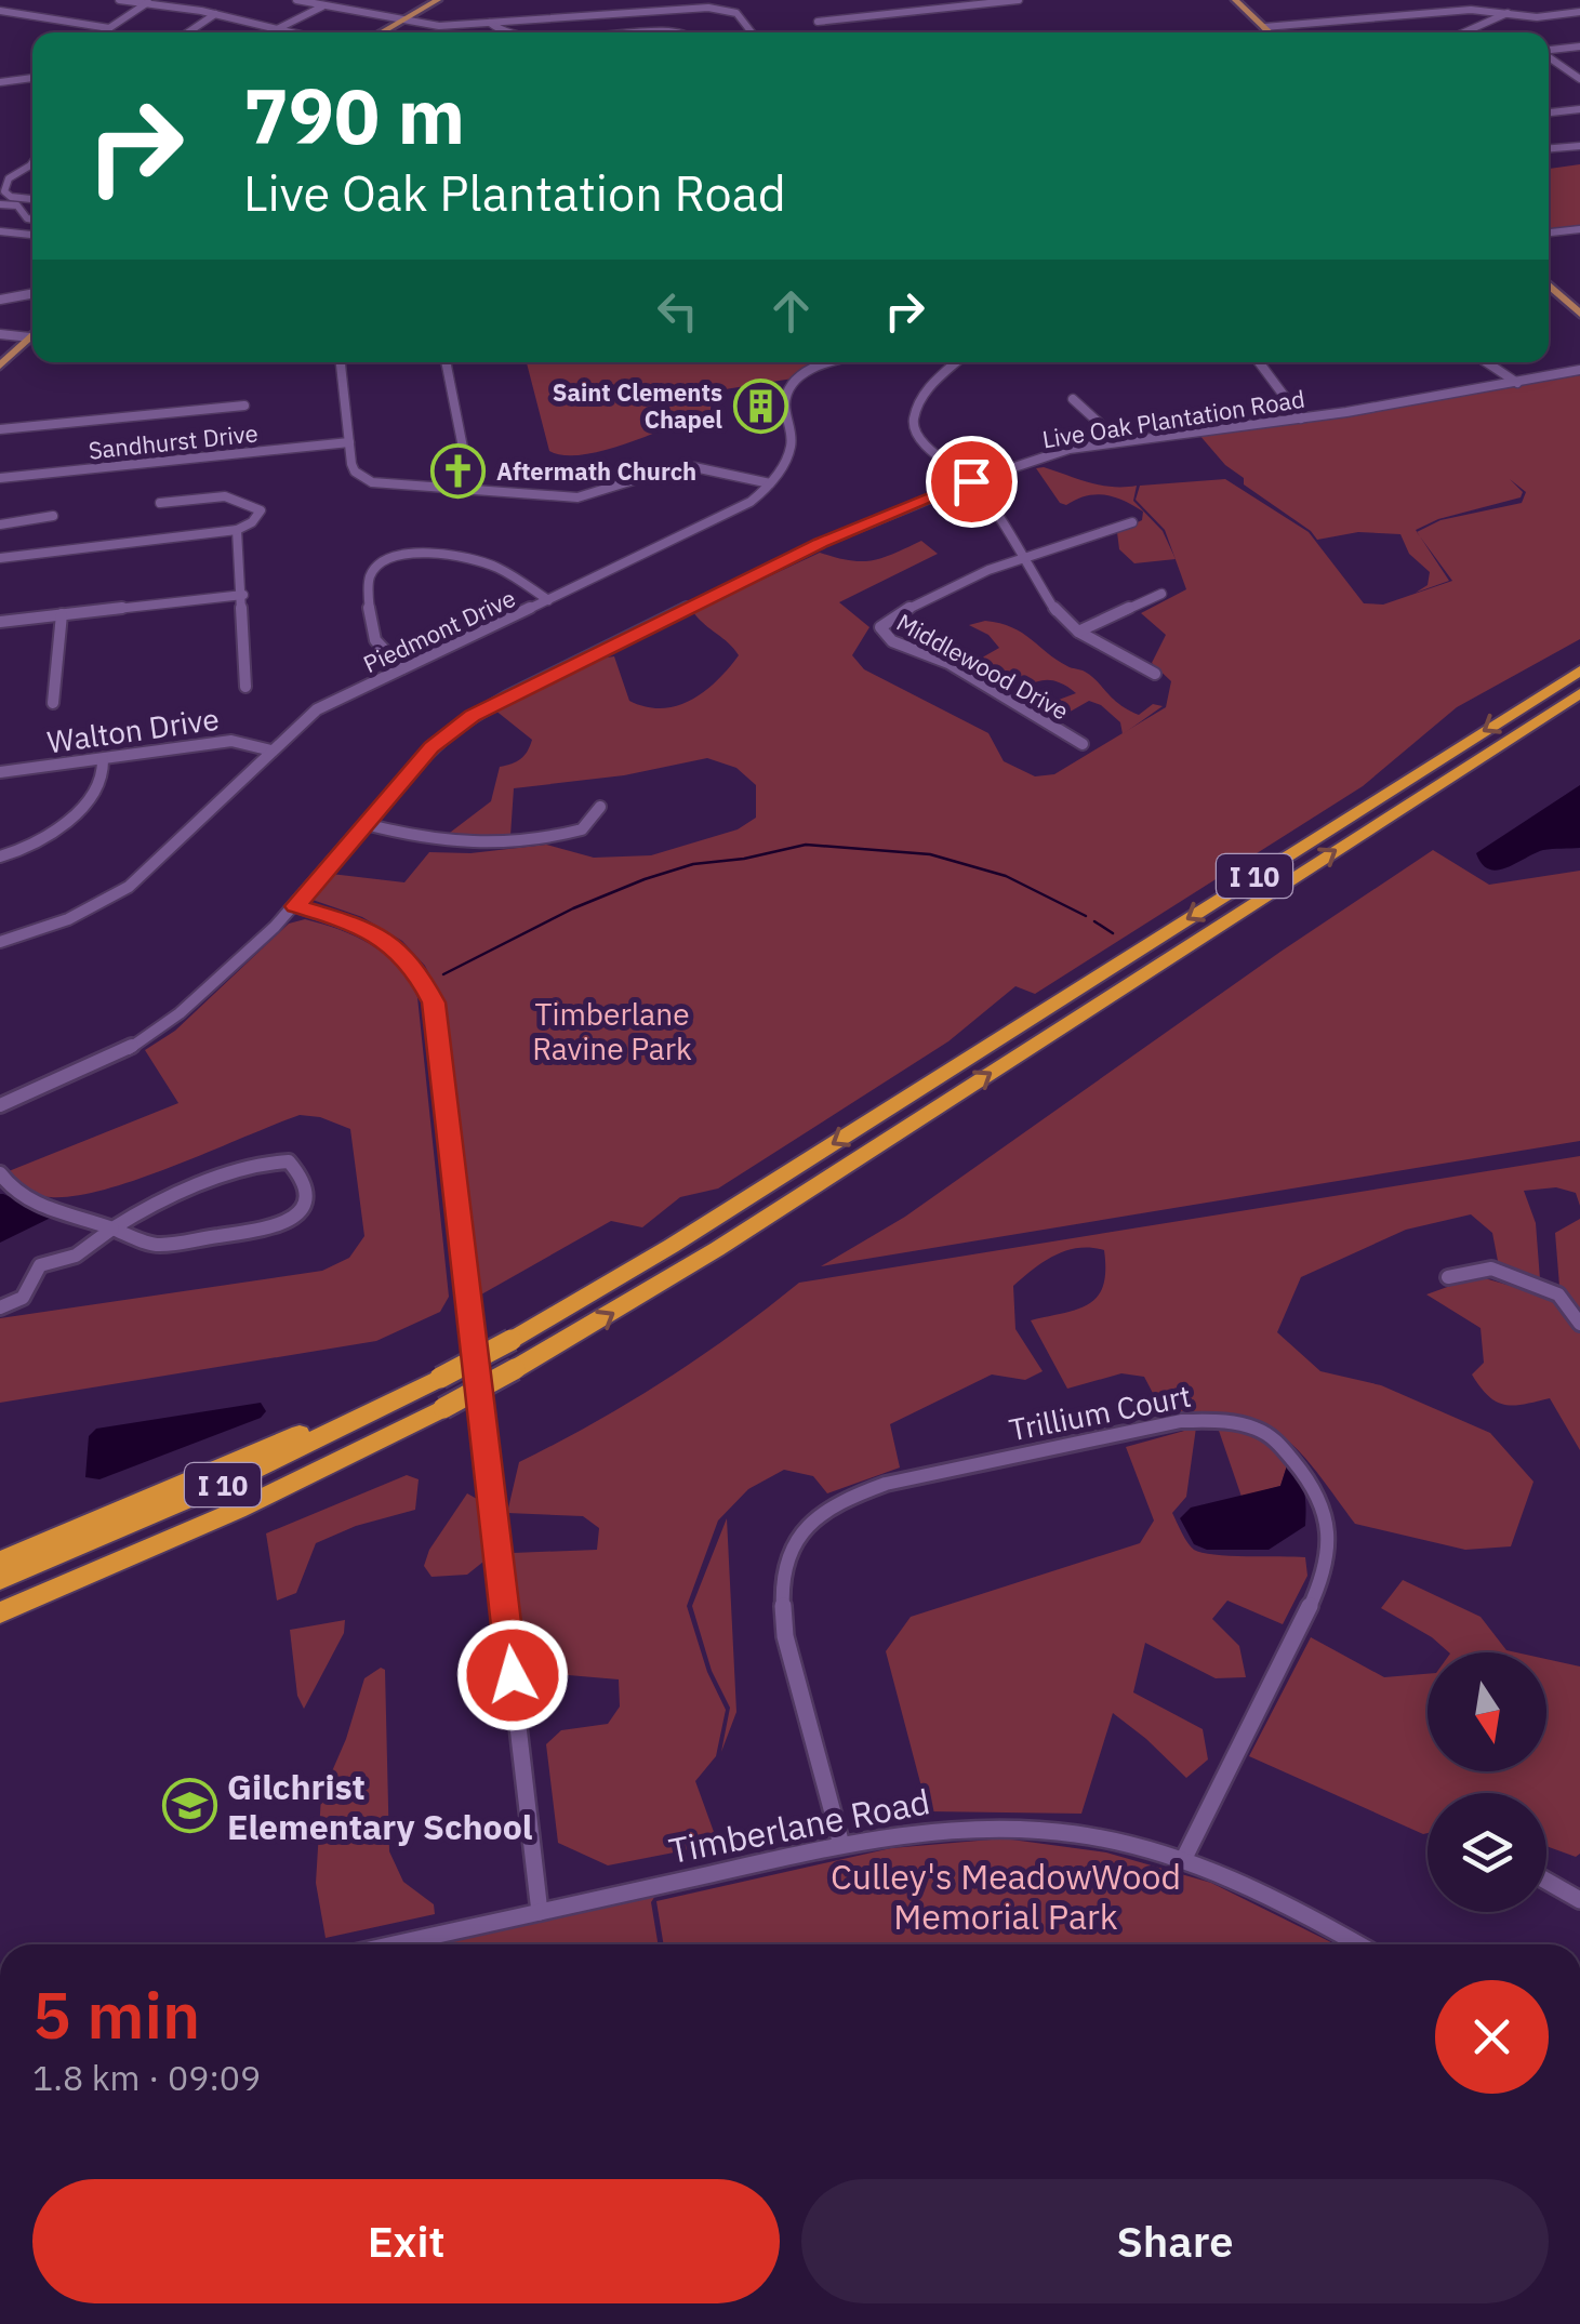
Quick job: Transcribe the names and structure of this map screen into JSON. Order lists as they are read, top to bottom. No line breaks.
{"streets":{"highway":["I 10"],"street":["Live Oak Plantation Road","Sandhurst Drive","Piedmont Drive","Middlewood Drive","Walton Drive","Trillium Court","Timberlane Road"]},"crossings":[["Piedmont Drive","Walton Drive"],["Trillium Court","Timberlane Road"]],"parks":["Timberlane Ravine Park","Culley's MeadowWood Memorial Park"],"places":{"building":["Saint Clements Chapel"],"church":["Aftermath Church"],"school or university":["Gilchrist Elementary School"]},"north":"bottom","page":{"turn":["790 m","Live Oak Plantation Road"],"heading":["5 min","1.8 km · 09:09"],"buttons":["Exit","Share"]}}
